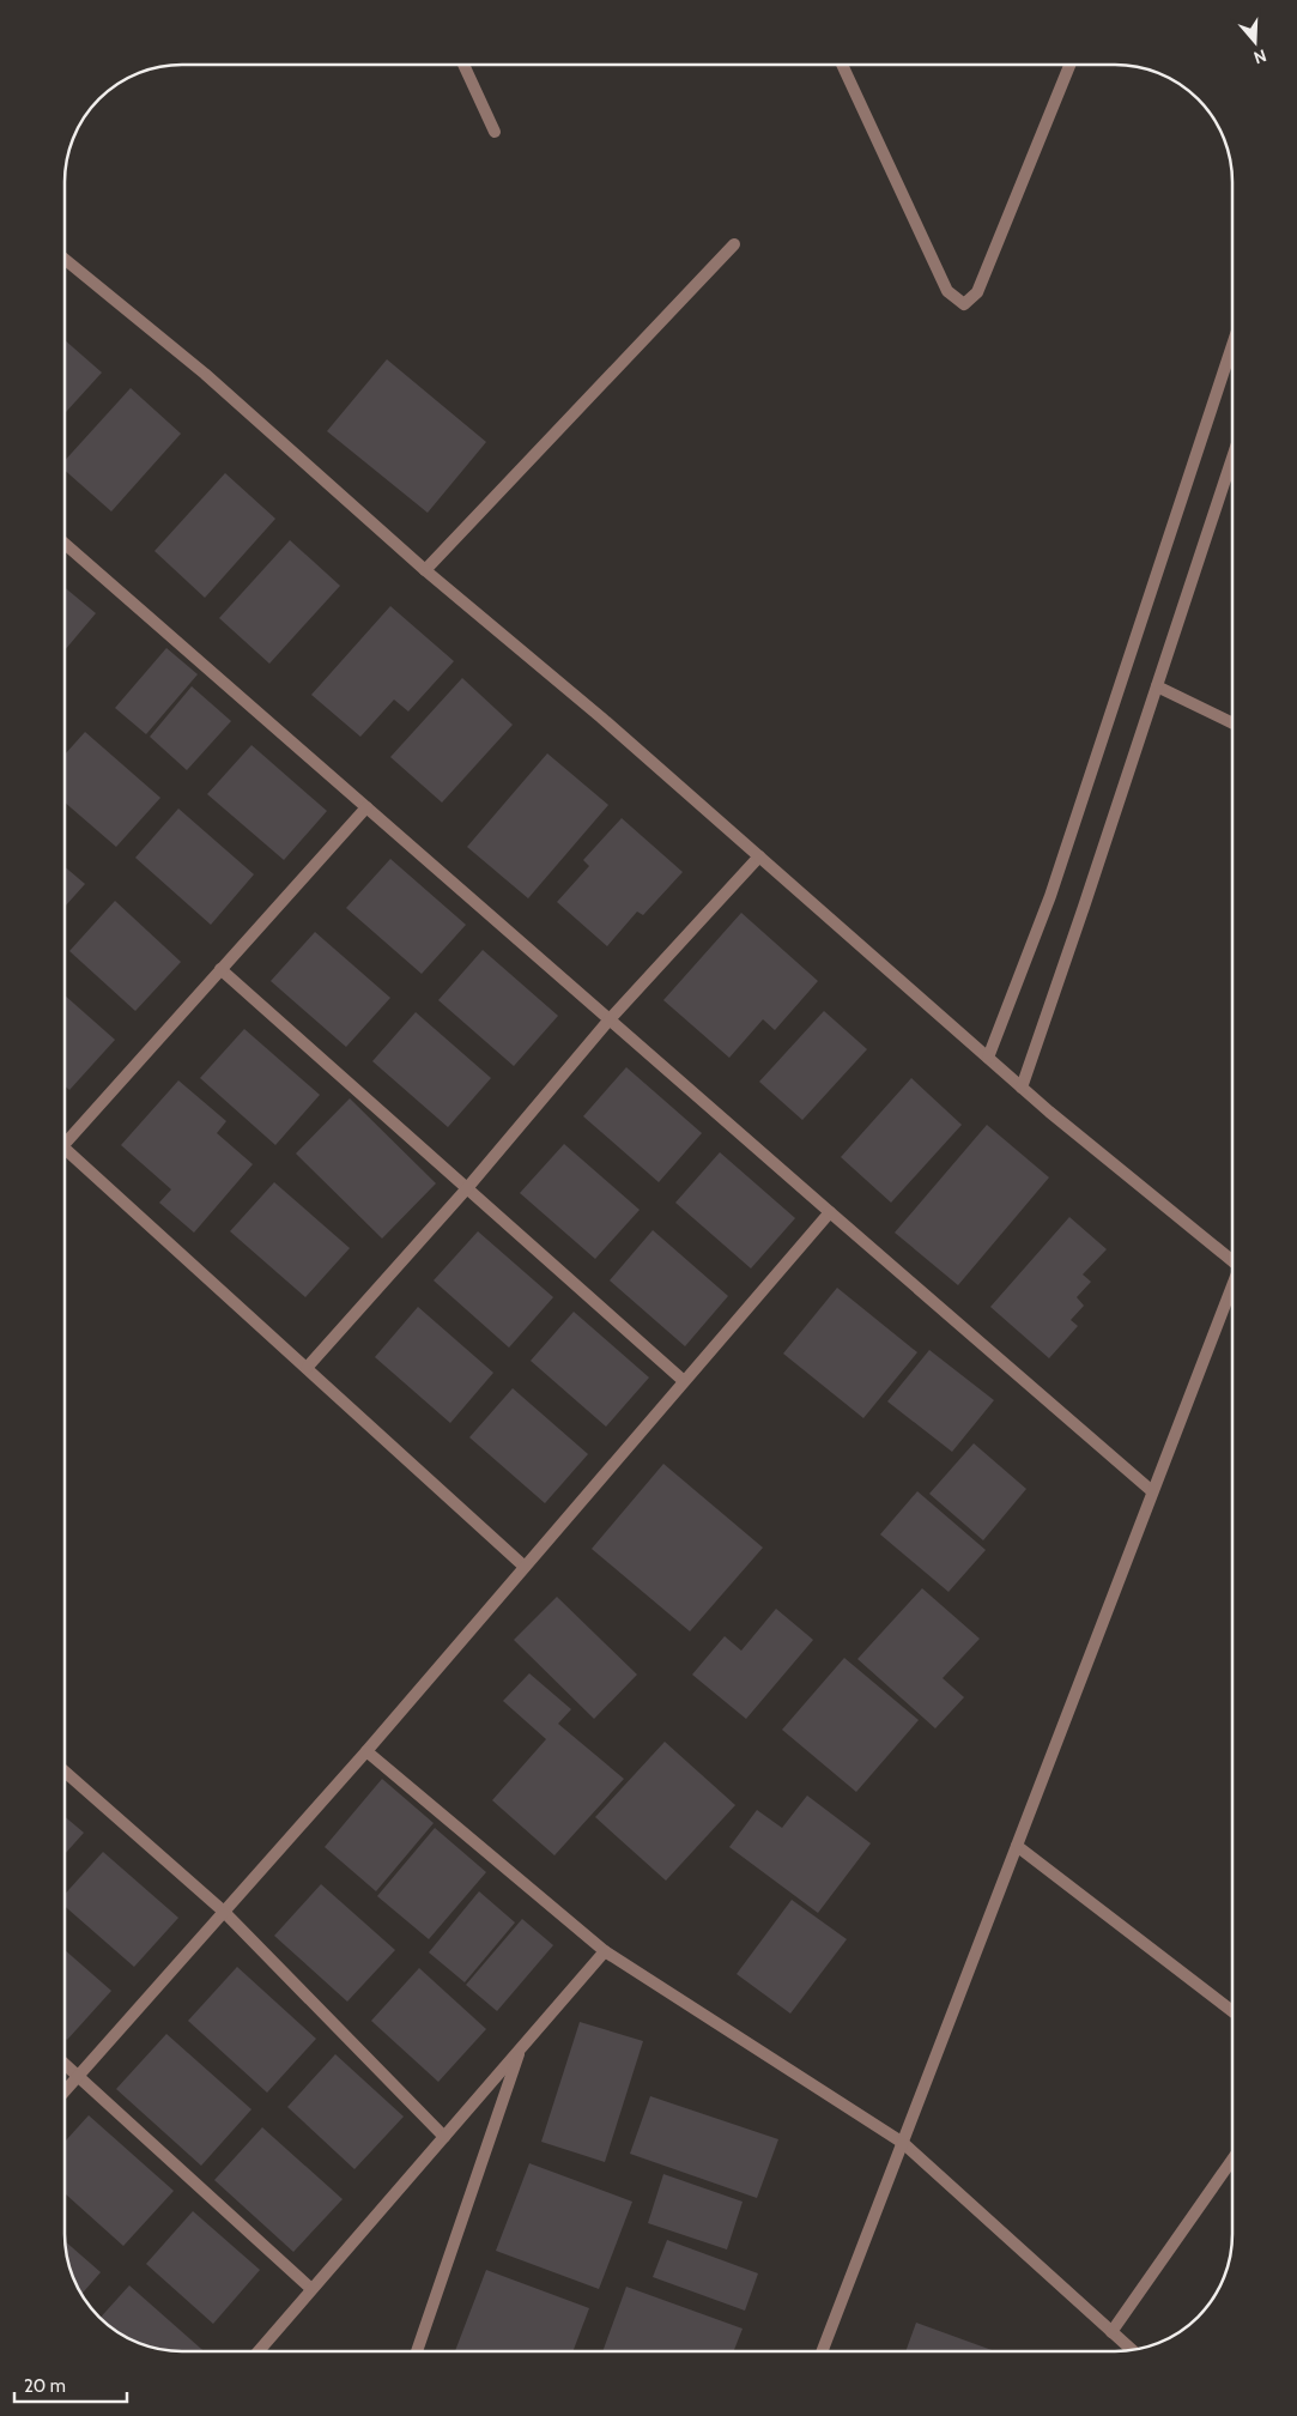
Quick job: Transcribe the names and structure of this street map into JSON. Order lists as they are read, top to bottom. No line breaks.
{"scale_bar":"20 m","north":"bottom"}
